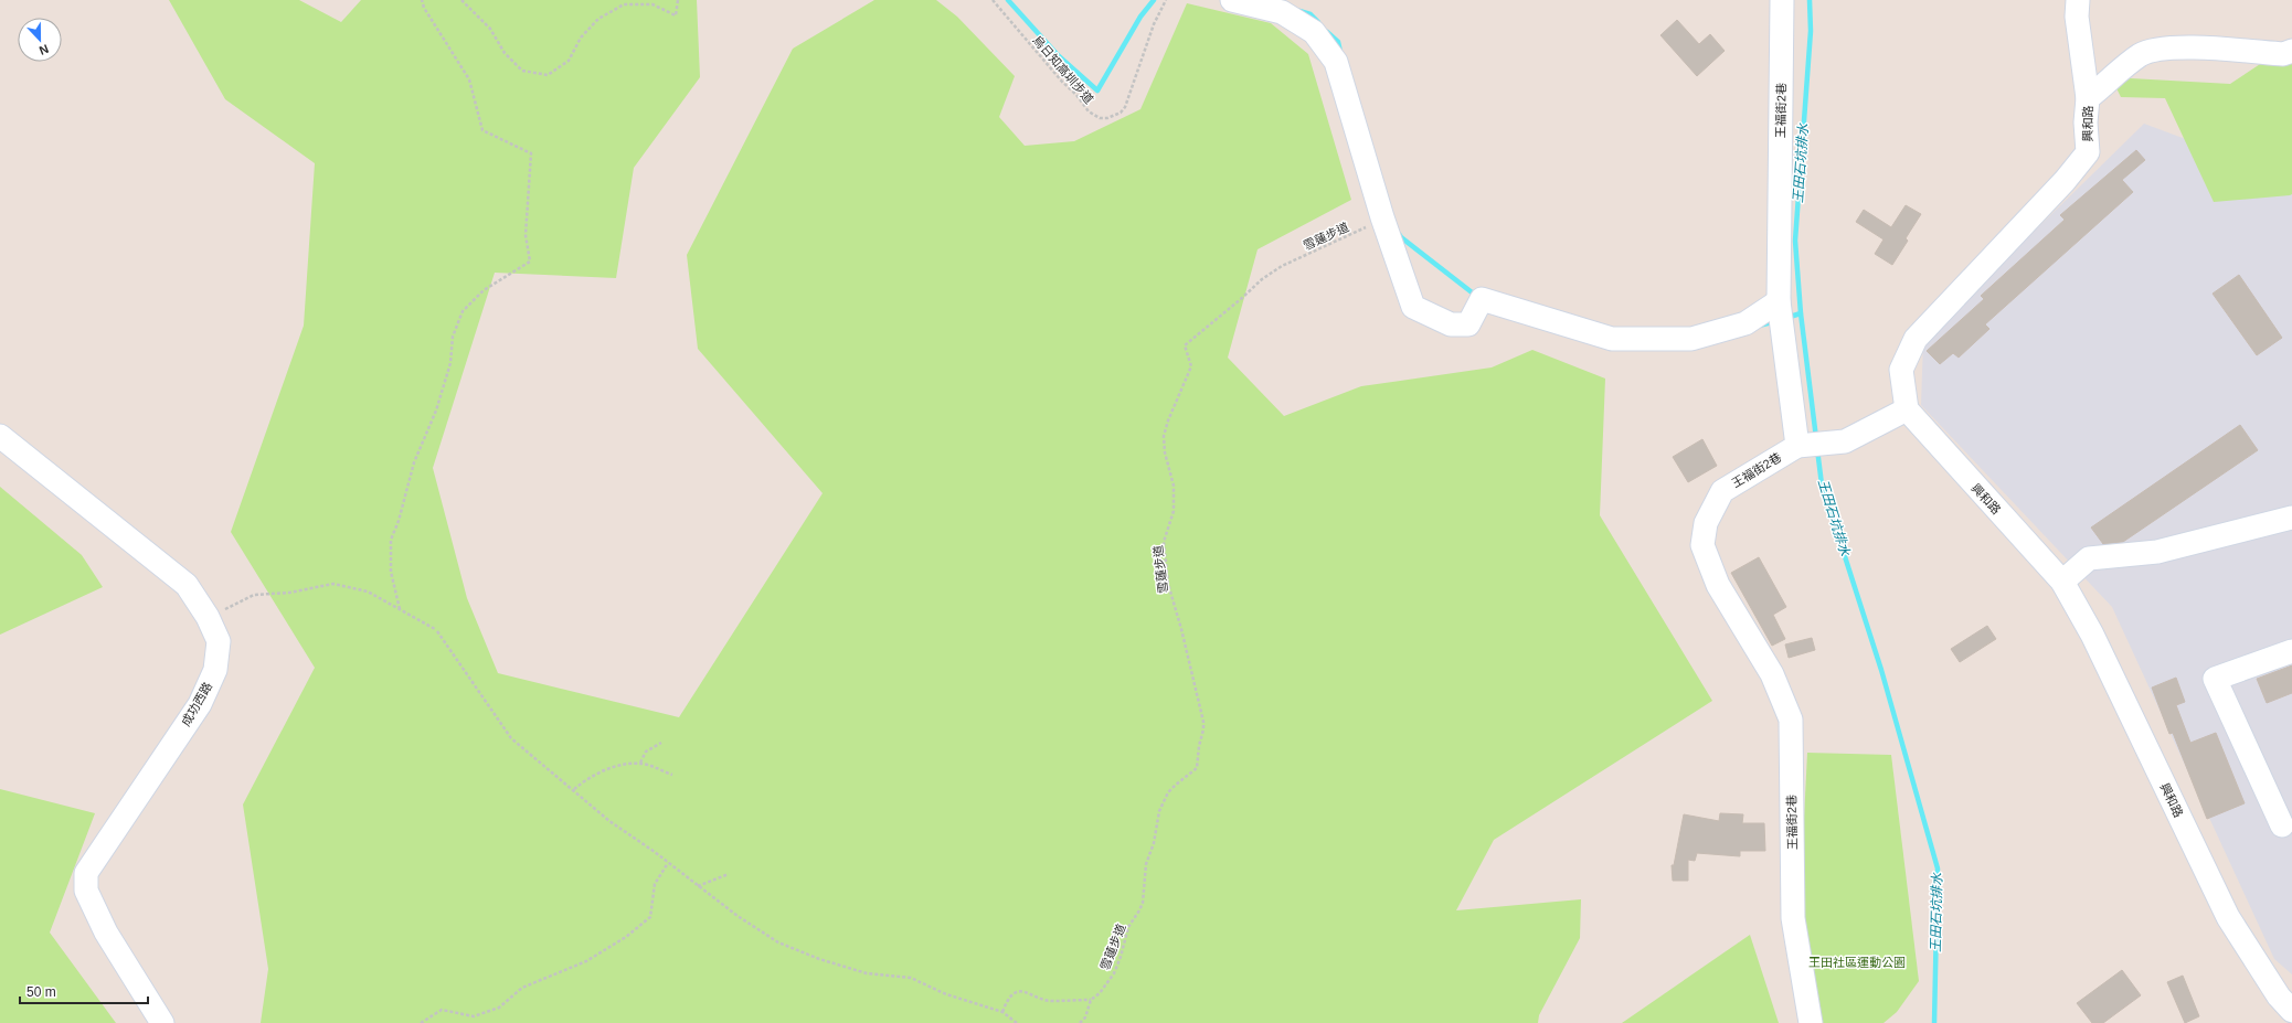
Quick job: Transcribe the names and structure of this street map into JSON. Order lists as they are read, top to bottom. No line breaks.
{"streets":{"street":["王福街2巷","興和路","成功西路"],"path":["烏日知高圳步道","雪蓮步道"]},"water":["王田石坑排水"],"parks":["王田社區運動公園"],"scale_bar":"50 m","north":"bottom"}
